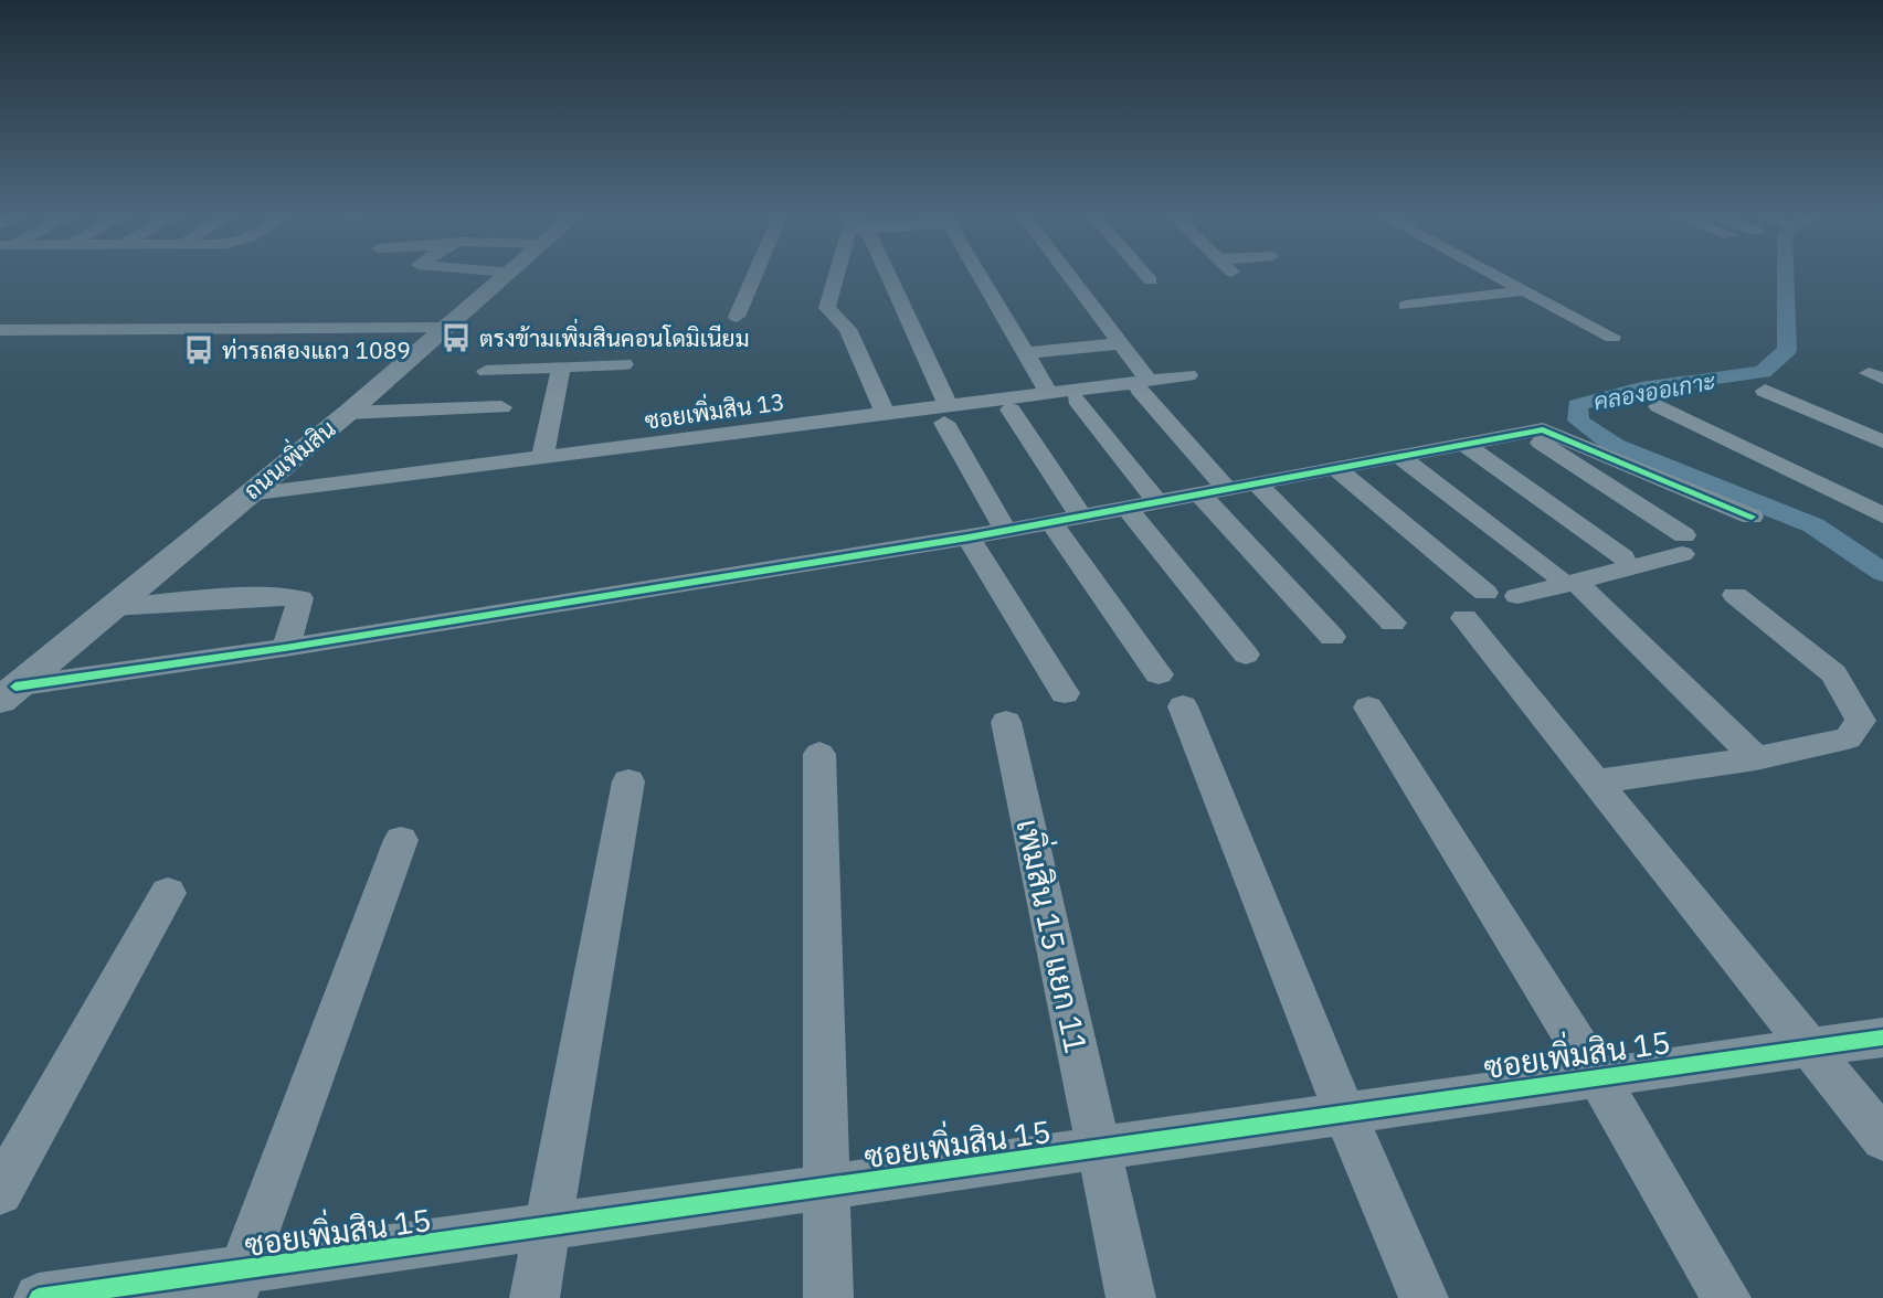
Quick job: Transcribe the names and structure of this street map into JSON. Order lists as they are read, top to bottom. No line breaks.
{"streets":{"street":["ซอยเพิ่มสิน 13","ถนนเพิ่มสิน","เพิ่มสิน 15 แยก 11","ซอยเพิ่มสิน 15"]},"crossings":[["ซอยเพิ่มสิน 13","ถนนเพิ่มสิน"],["เพิ่มสิน 15 แยก 11","ซอยเพิ่มสิน 15"]],"water":["คลองออเกาะ"],"places":{"bus stop":["ตรงข้ามเพิ่มสินคอนโดมิเนียม","ท่ารถสองแถว 1089"]}}
